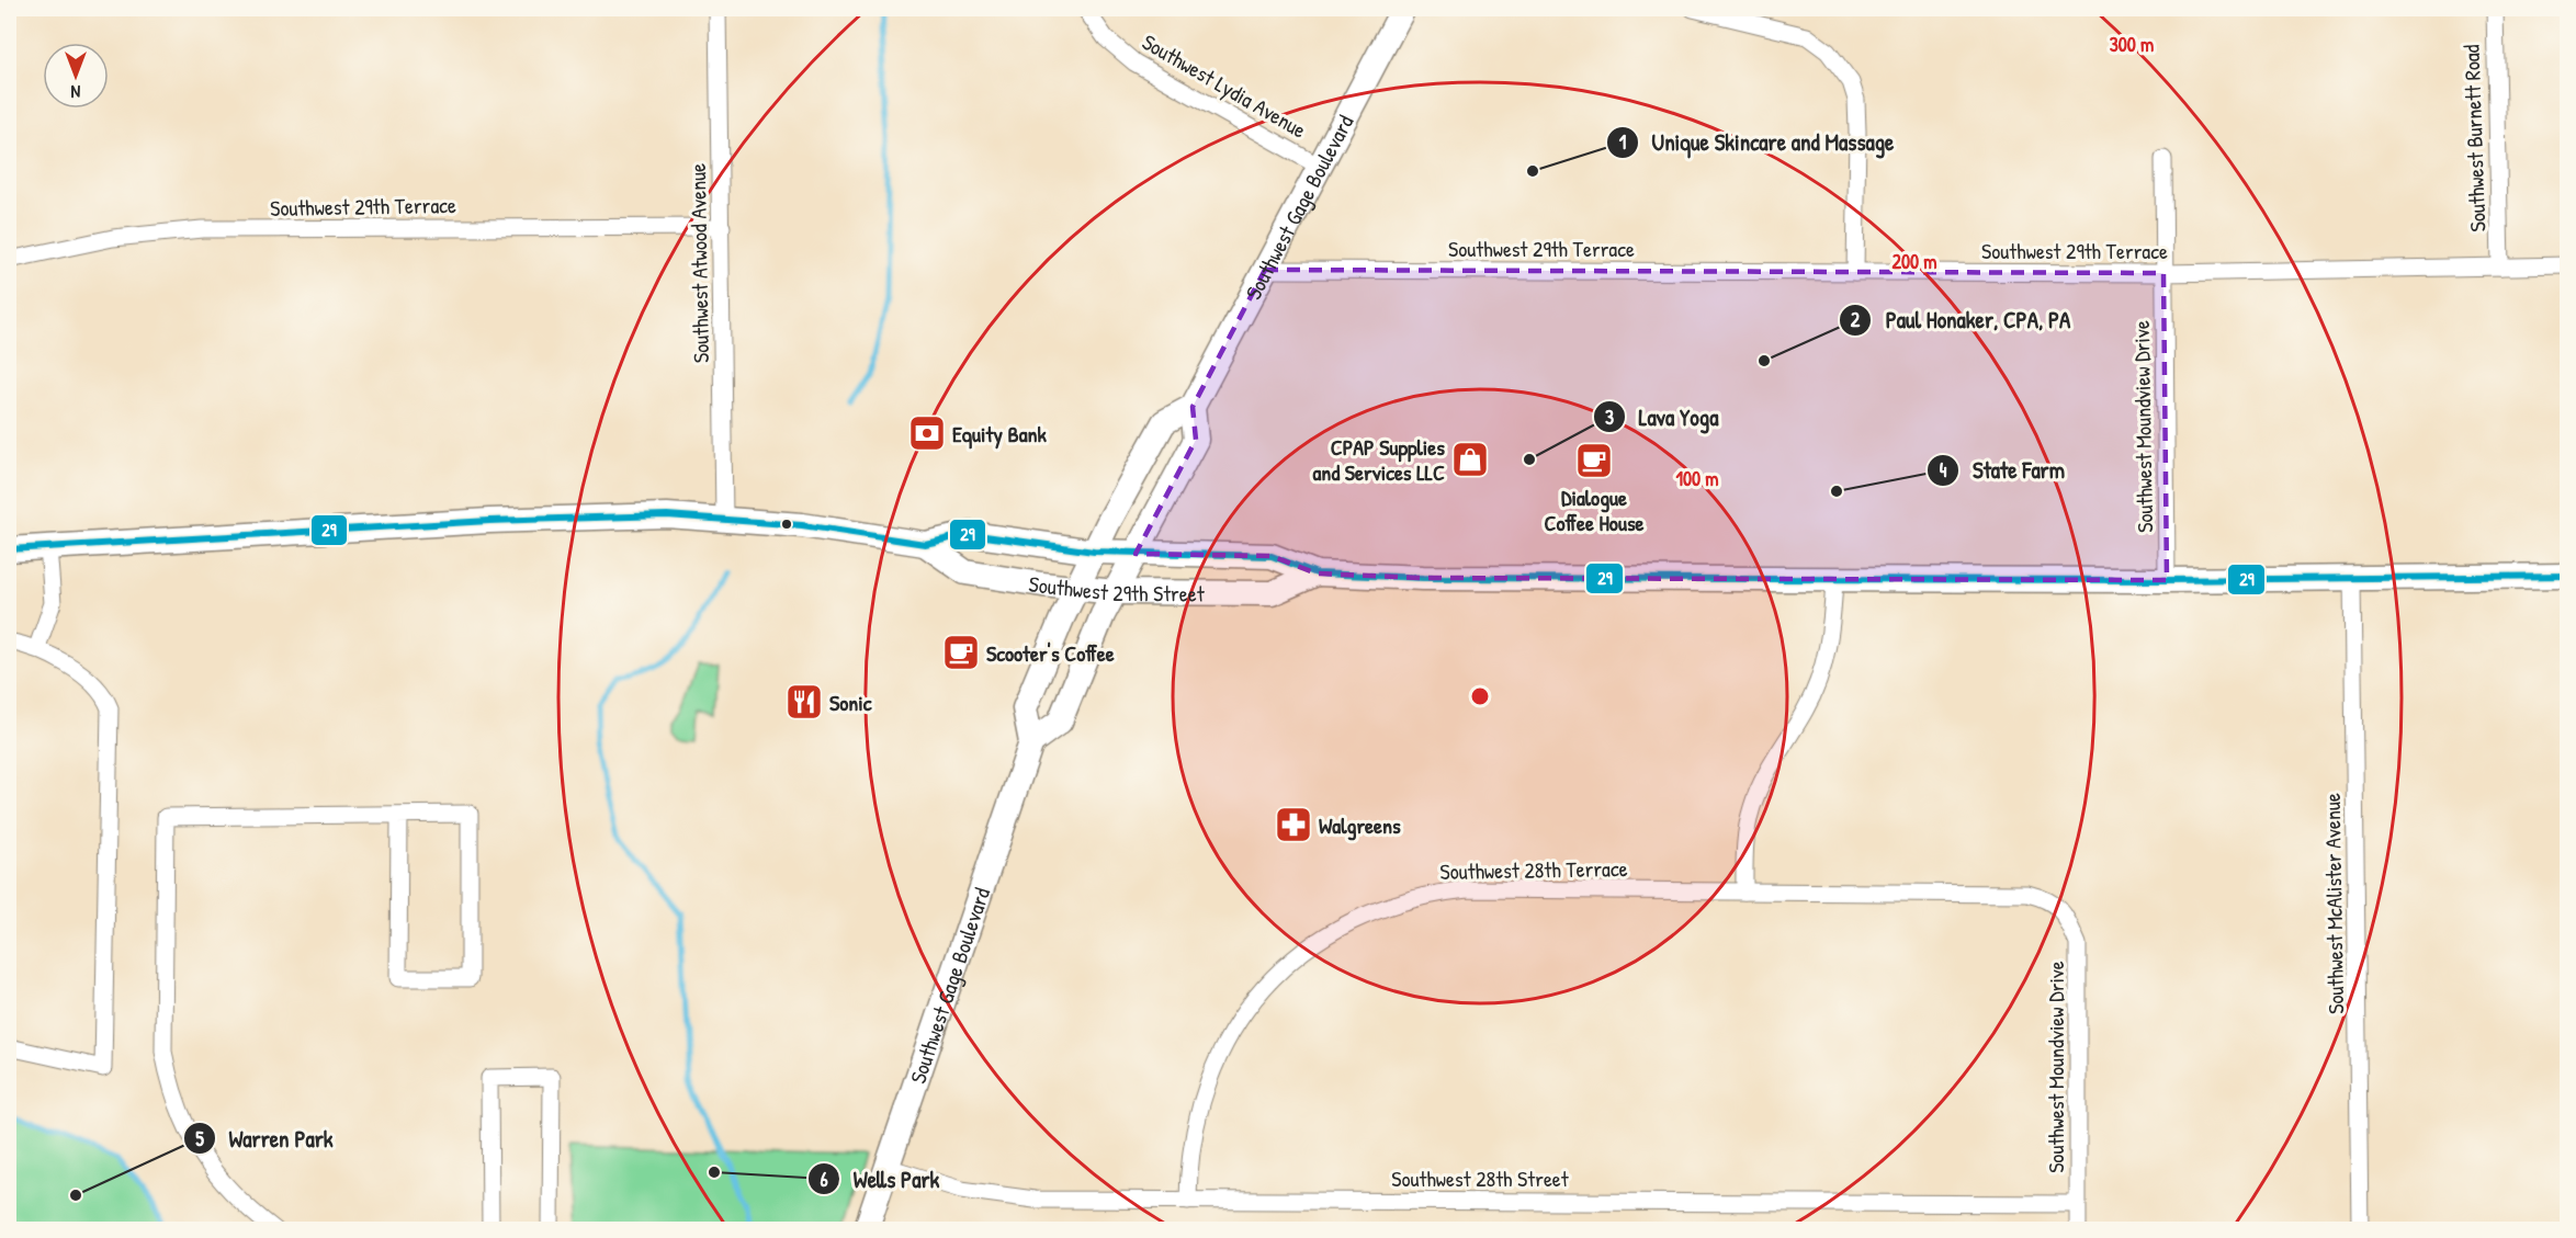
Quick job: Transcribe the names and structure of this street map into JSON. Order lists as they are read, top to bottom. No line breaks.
{"streets":{"main road":["Southwest Gage Boulevard","Southwest 29th Street"],"street":["Southwest Lydia Avenue","Southwest Burnett Road","Southwest 29th Terrace","Southwest Atwood Avenue","Southwest Moundview Drive","Southwest 28th Terrace","Southwest McAlister Avenue","Southwest 28th Street"]},"crossings":[["Southwest Lydia Avenue","Southwest Gage Boulevard"],["Southwest Burnett Road","Southwest 29th Terrace"],["Southwest 29th Terrace","Southwest Gage Boulevard"],["Southwest 29th Terrace","Southwest Atwood Avenue"],["Southwest 29th Terrace","Southwest Moundview Drive"],["Southwest Gage Boulevard","Southwest 29th Street"],["Southwest Gage Boulevard","Southwest 28th Street"],["Southwest Atwood Avenue","Southwest 29th Street"],["Southwest Moundview Drive","Southwest 29th Street"],["Southwest Moundview Drive","Southwest 28th Terrace"],["Southwest Moundview Drive","Southwest 28th Street"],["Southwest 29th Street","Southwest McAlister Avenue"],["Southwest 28th Terrace","Southwest 28th Street"]],"places":{"other":["Unique Skincare and Massage","Paul Honaker, CPA, PA","Lava Yoga","State Farm","Wells Park","Warren Park"],"bank":["Equity Bank"],"shop":["CPAP Supplies and Services LLC"],"cafe":["Dialogue Coffee House","Scooter's Coffee"],"restaurant":["Sonic"],"pharmacy":["Walgreens"]},"lines":["transit line 29"],"north":"bottom","rings":["300 m","200 m","100 m"]}
